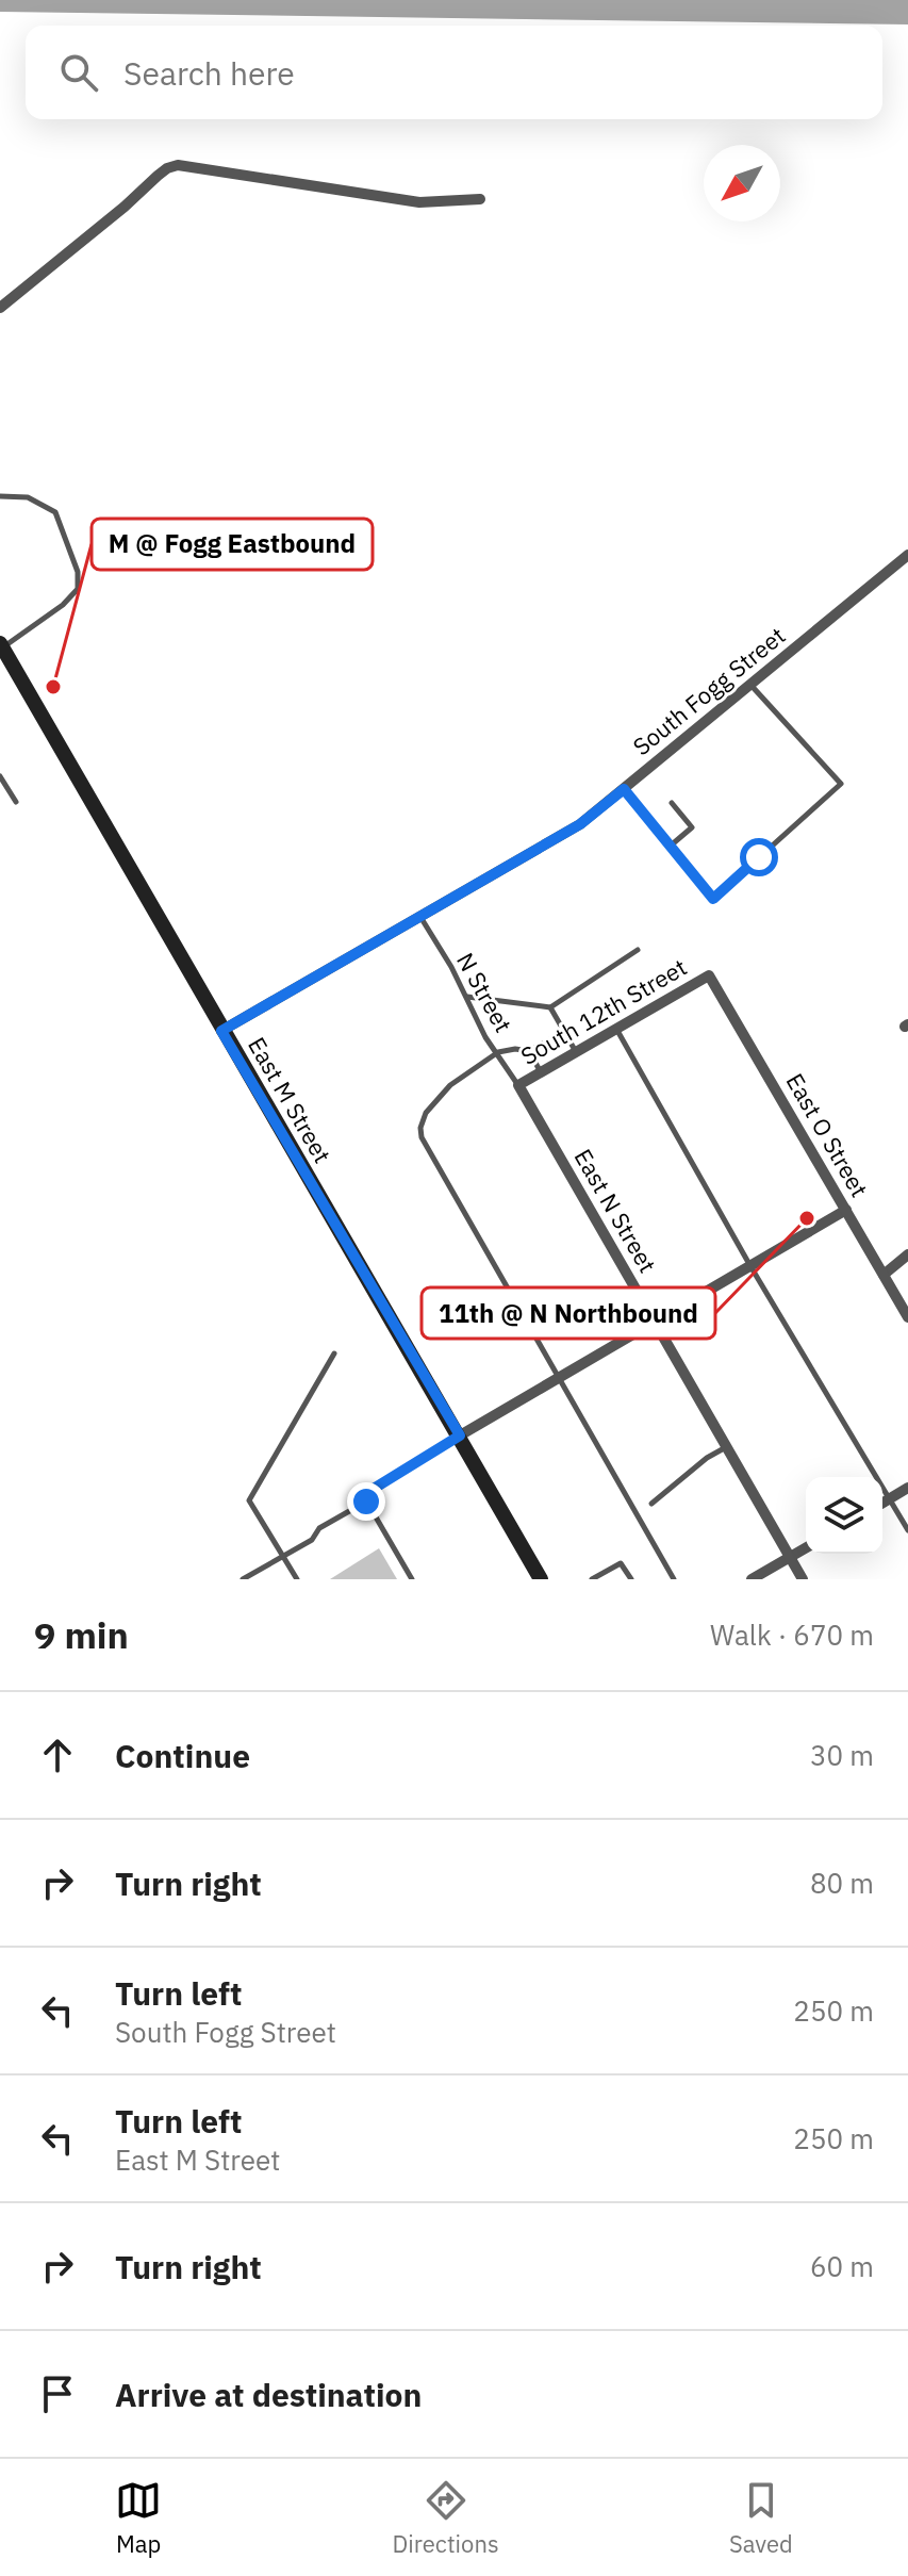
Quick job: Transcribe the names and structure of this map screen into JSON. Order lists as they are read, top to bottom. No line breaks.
{"streets":{"street":["South Fogg Street","South 12th Street","East M Street","East O Street","East N Street"],"lane":["N Street"]},"crossings":[["South Fogg Street","N Street"],["South Fogg Street","East M Street"],["N Street","South 12th Street"],["N Street","East N Street"],["South 12th Street","East O Street"],["South 12th Street","East N Street"]],"places":["M @ Fogg Eastbound","11th @ N Northbound"],"north":"bottom left","page":{"search":"Search here","heading":["9 min","Walk · 670 m"],"list":[["Continue","30 m"],["Turn right","80 m"],["Turn left","South Fogg Street","250 m"],["Turn left","East M Street","250 m"],["Turn right","60 m"],"Arrive at destination"],"nav":["Map","Directions","Saved"]}}
